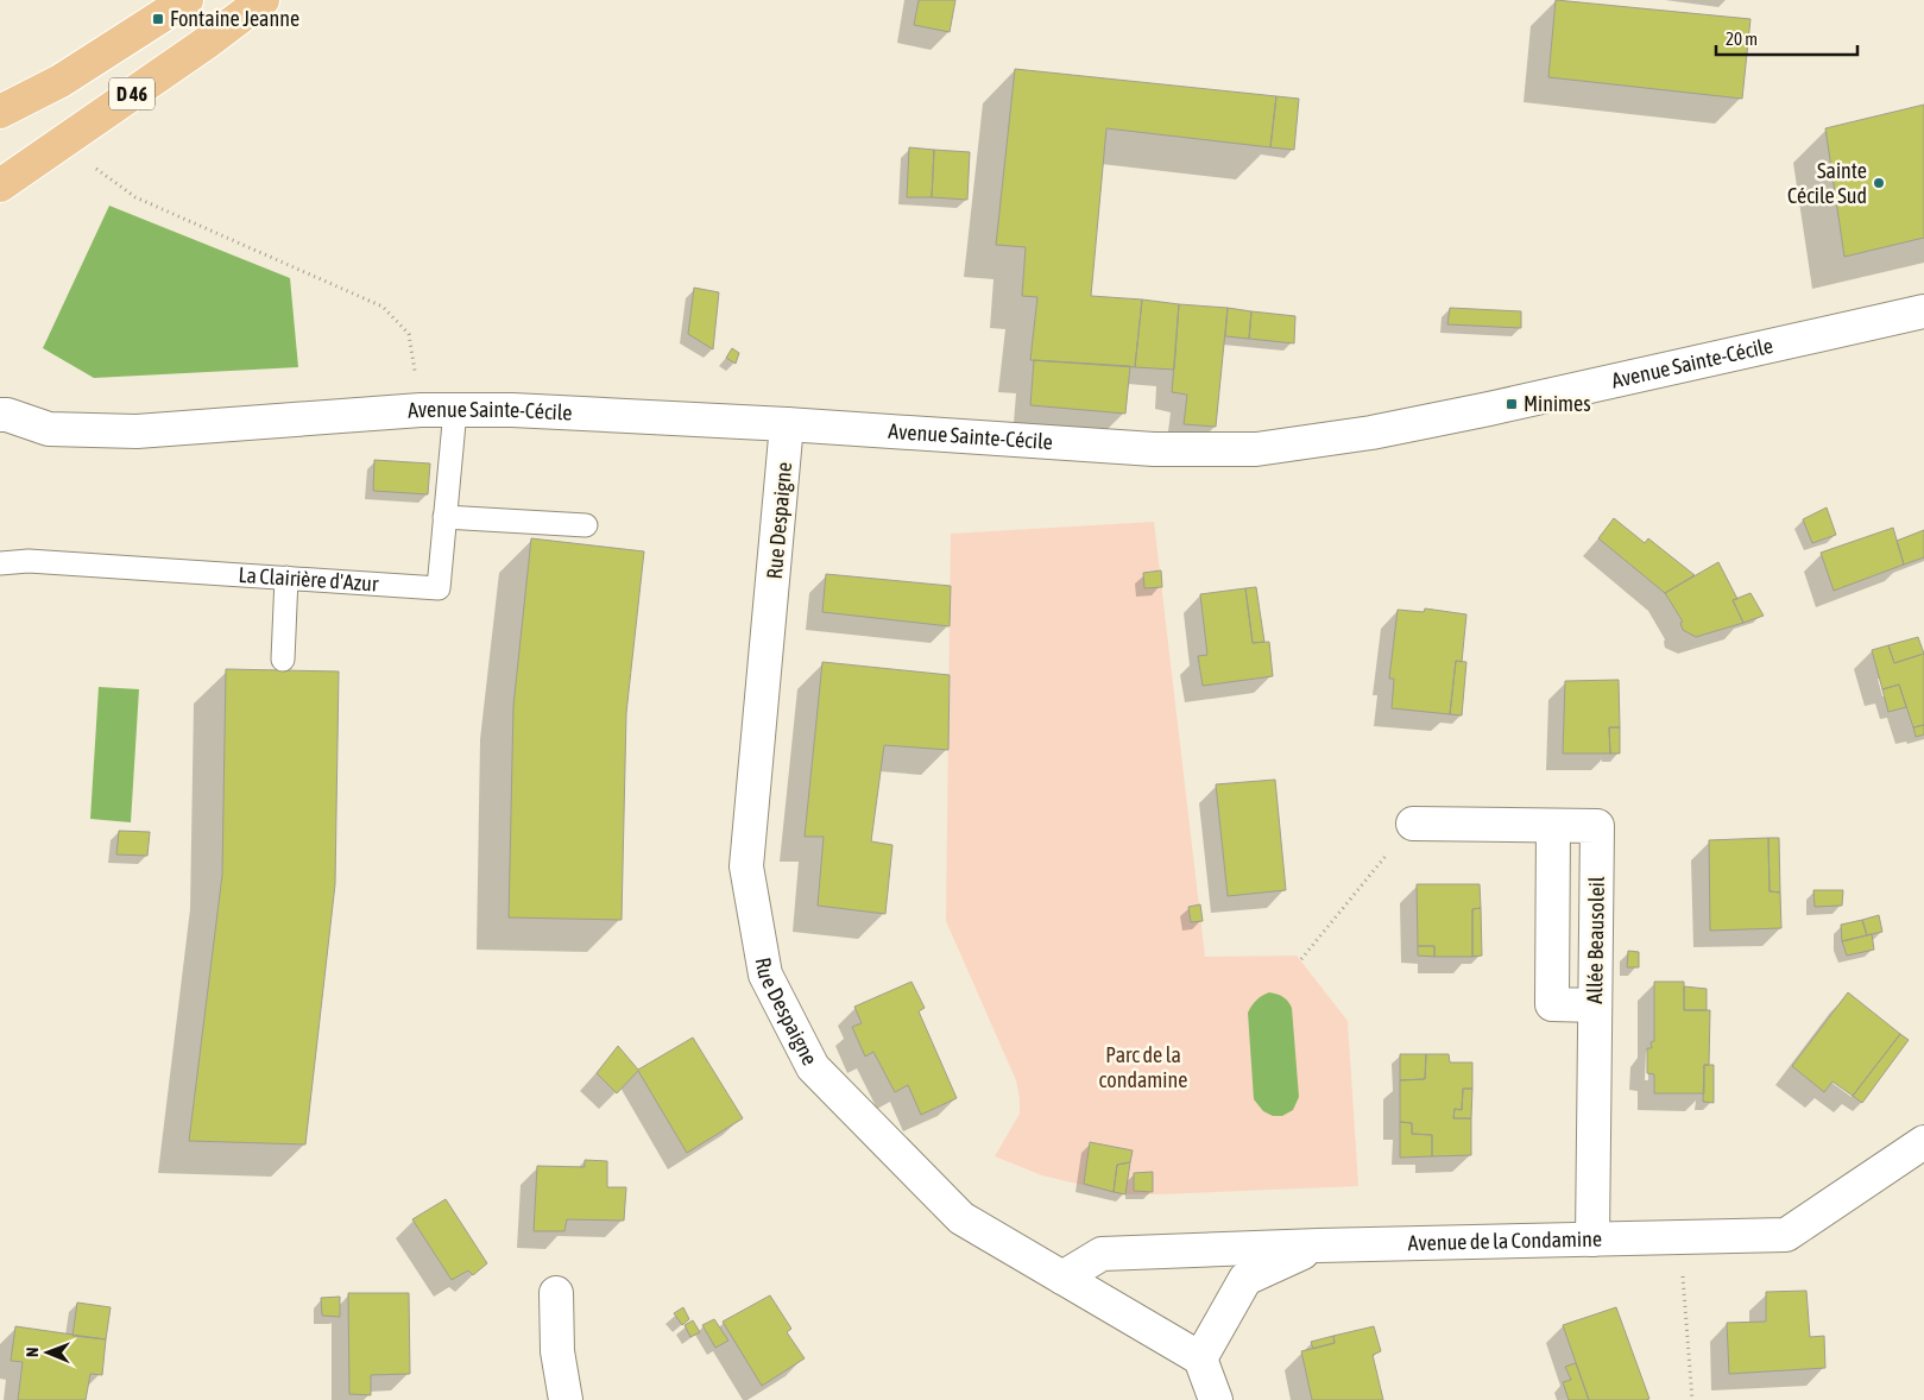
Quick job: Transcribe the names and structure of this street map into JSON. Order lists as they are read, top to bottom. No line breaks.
{"streets":{"main road":["D 46"],"street":["Avenue Sainte-Cécile","Rue Despaigne","Allée Beausoleil","Avenue de la Condamine"],"lane":["La Clairière d'Azur"]},"crossings":[["Avenue Sainte-Cécile","Rue Despaigne"],["Avenue Sainte-Cécile","La Clairière d'Azur"],["Rue Despaigne","Avenue de la Condamine"],["Allée Beausoleil","Avenue de la Condamine"]],"parks":["Parc de la condamine"],"places":{"transit":["Fontaine Jeanne","Minimes"],"other":["Sainte Cécile Sud"]},"scale_bar":"20 m","north":"left"}
